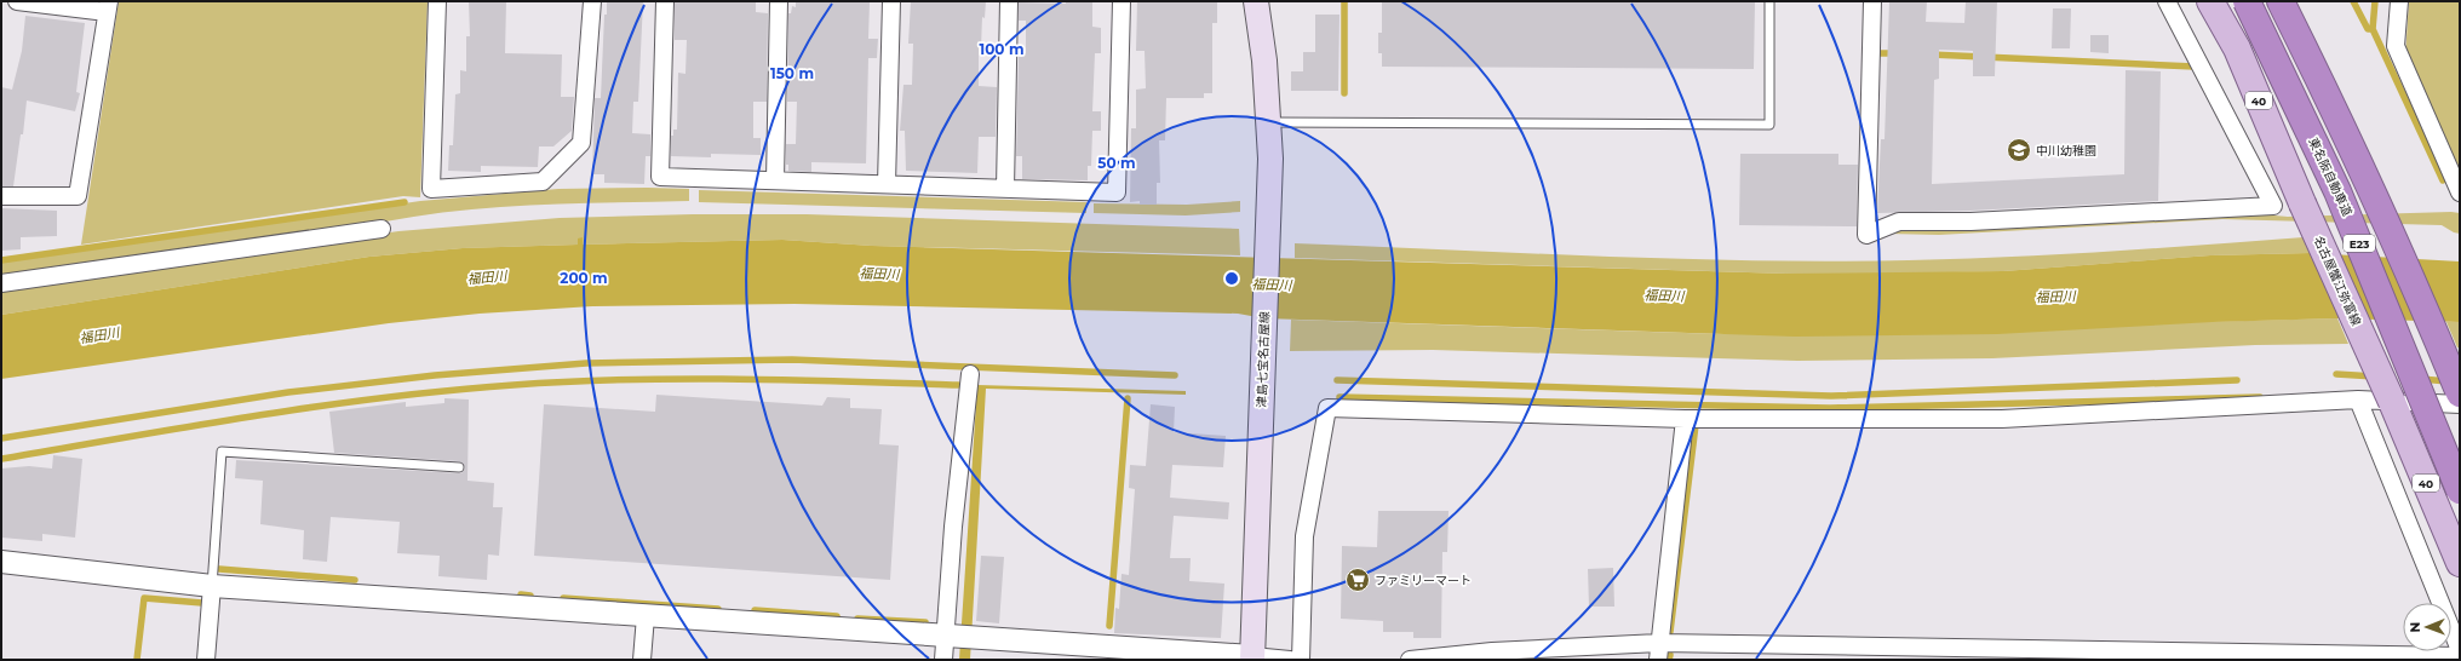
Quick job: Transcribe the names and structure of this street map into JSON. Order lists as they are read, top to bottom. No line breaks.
{"streets":{"highway":["東名阪自動車道","E23"],"main road":["40","名古屋蟹江弥富線","津島七宝名古屋線"]},"water":["福田川"],"places":{"school or university":["中川幼稚園"],"supermarket":["ファミリーマート"]},"north":"left","rings":["100 m","150 m","50 m","200 m"]}
